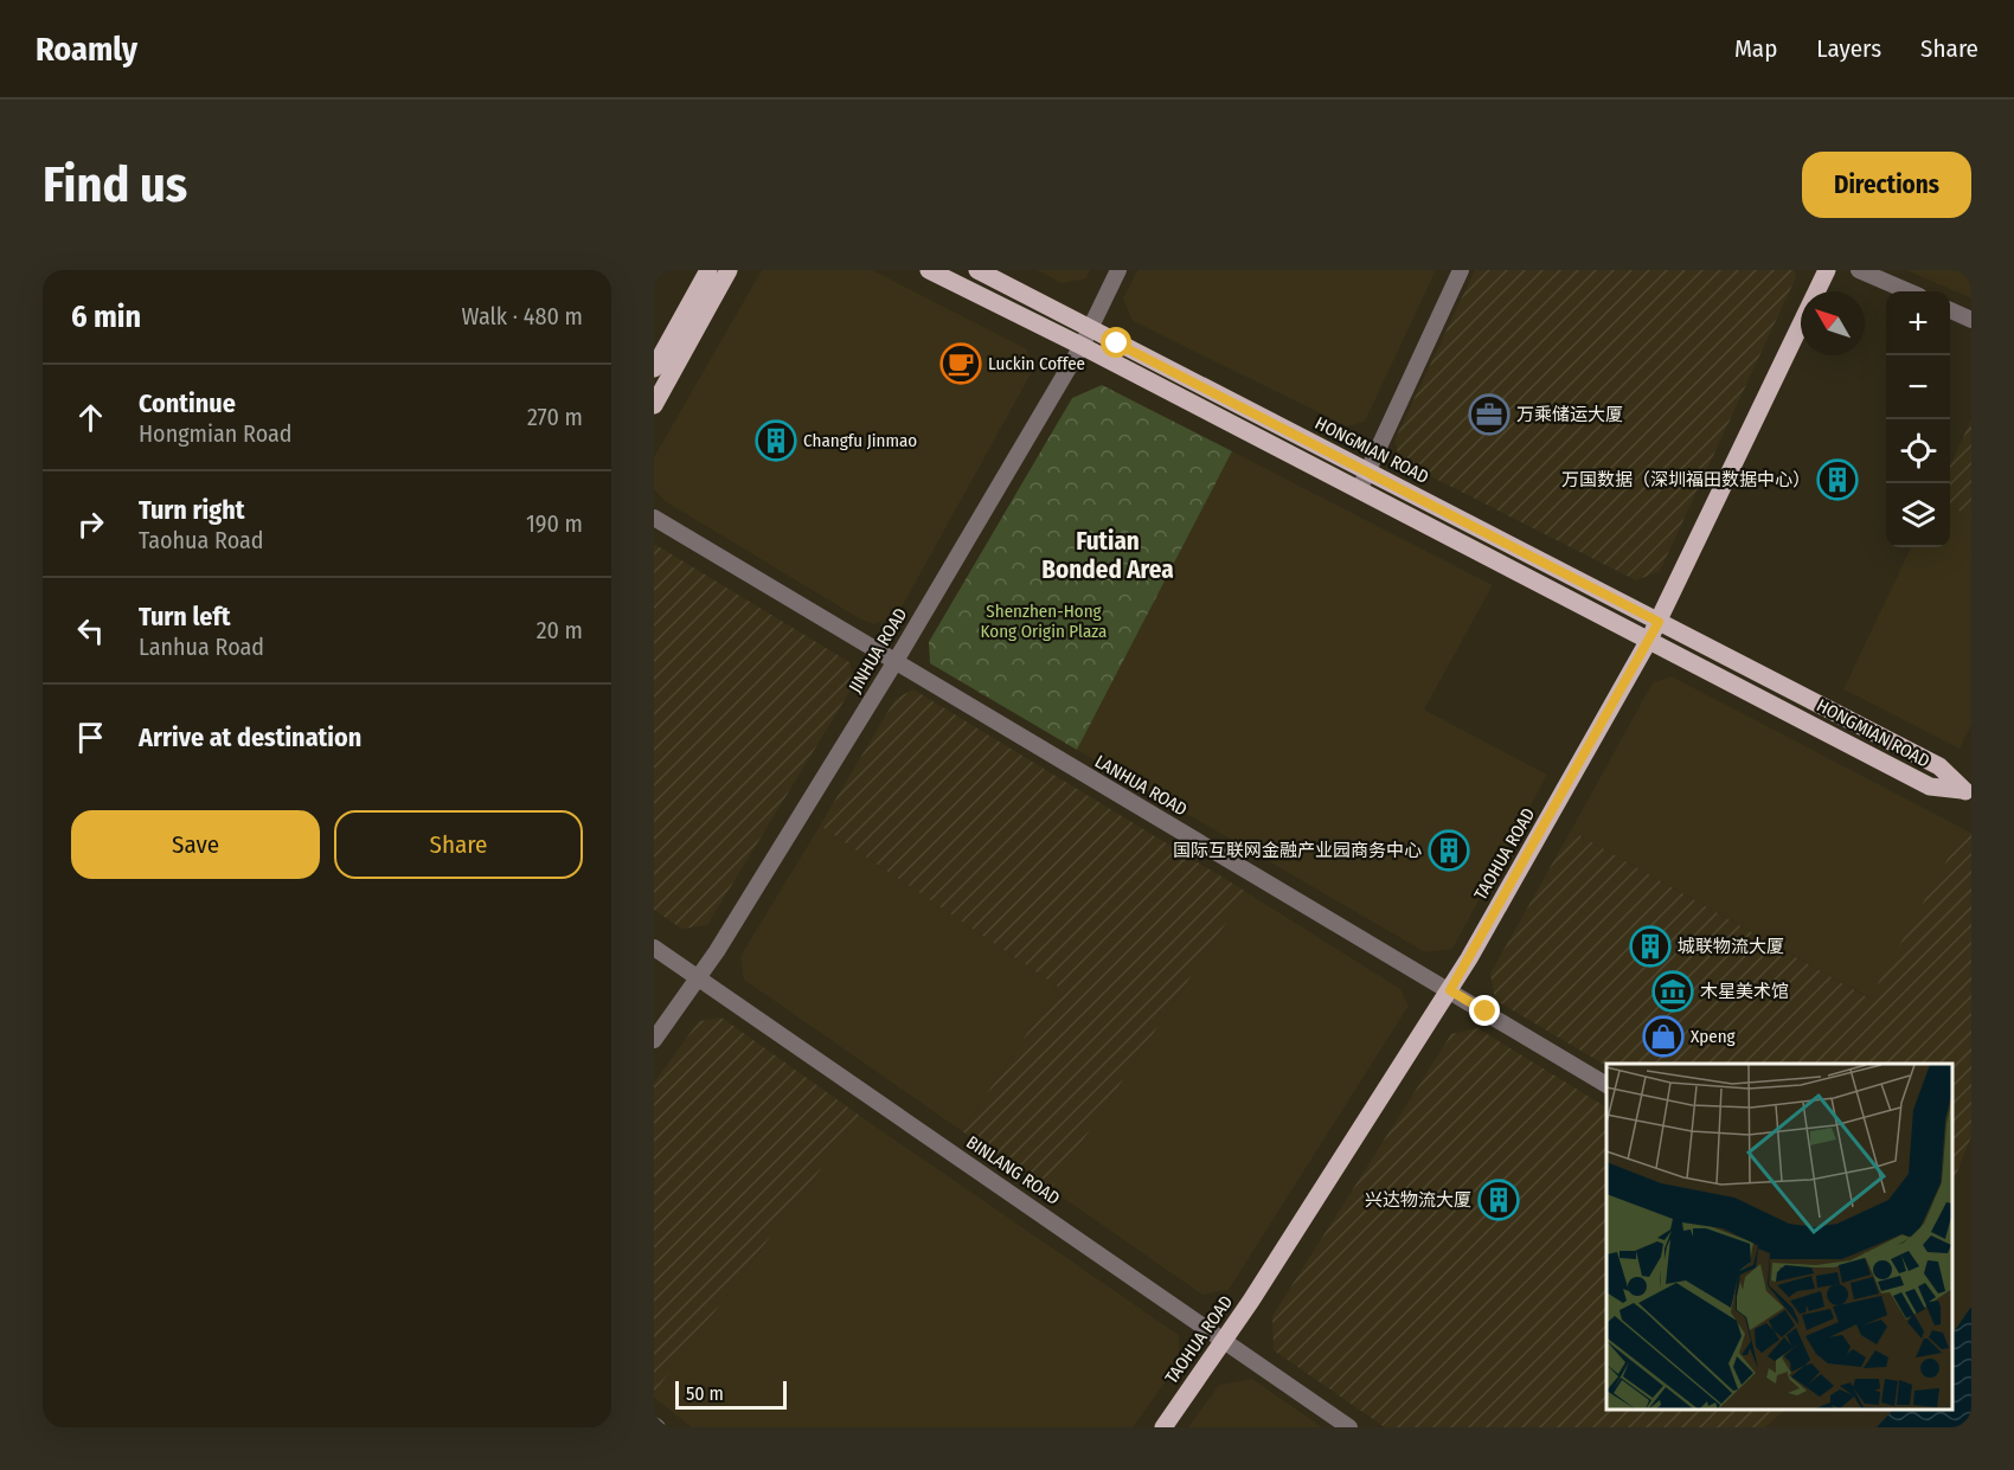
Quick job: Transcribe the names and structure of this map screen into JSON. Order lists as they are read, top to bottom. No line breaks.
{"streets":{"main road":["HONGMIAN ROAD","TAOHUA ROAD"],"street":["JINHUA ROAD","LANHUA ROAD","BINLANG ROAD"]},"crossings":[["HONGMIAN ROAD","JINHUA ROAD"],["HONGMIAN ROAD","TAOHUA ROAD"],["JINHUA ROAD","LANHUA ROAD"],["JINHUA ROAD","BINLANG ROAD"],["LANHUA ROAD","TAOHUA ROAD"],["TAOHUA ROAD","BINLANG ROAD"]],"districts":["Futian Bonded Area"],"parks":["Shenzhen-Hong Kong Origin Plaza"],"places":{"cafe":["Luckin Coffee"],"office":["万乘储运大厦"],"building":["Changfu Jinmao","万国数据（深圳福田数据中心）","国际互联网金融产业园商务中心","城联物流大厦","兴达物流大厦"],"museum":["木星美术馆"],"shop":["Xpeng"]},"scale_bar":"50 m","north":"top left","page":{"header":"Roamly","nav":["Map","Layers","Share"],"buttons":["Directions",["Save","Share"]],"title":"Find us","heading":["6 min","Walk · 480 m"],"map_buttons":["+","−"],"list":[["Continue","Hongmian Road","270 m"],["Turn right","Taohua Road","190 m"],["Turn left","Lanhua Road","20 m"],"Arrive at destination"],"scale":"50 m"}}
